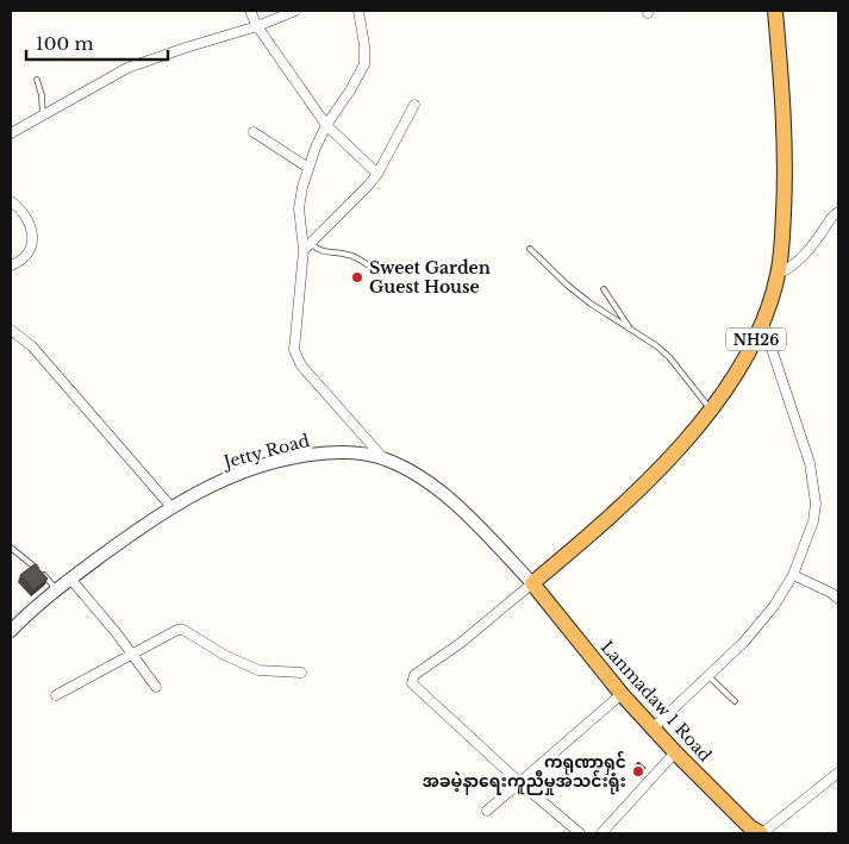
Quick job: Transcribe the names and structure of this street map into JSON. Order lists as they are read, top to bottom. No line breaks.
{"streets":{"highway":["NH26","Lanmadaw 1 Road"],"street":["Jetty Road"]},"crossings":[["NH26","Jetty Road"],["NH26","Lanmadaw 1 Road"],["Jetty Road","Lanmadaw 1 Road"]],"places":["Sweet Garden Guest House","ကရုဏာရှင် အခမဲ့နာရေးကူညီမှုအသင်းရုံး"],"scale_bar":"100 m"}
